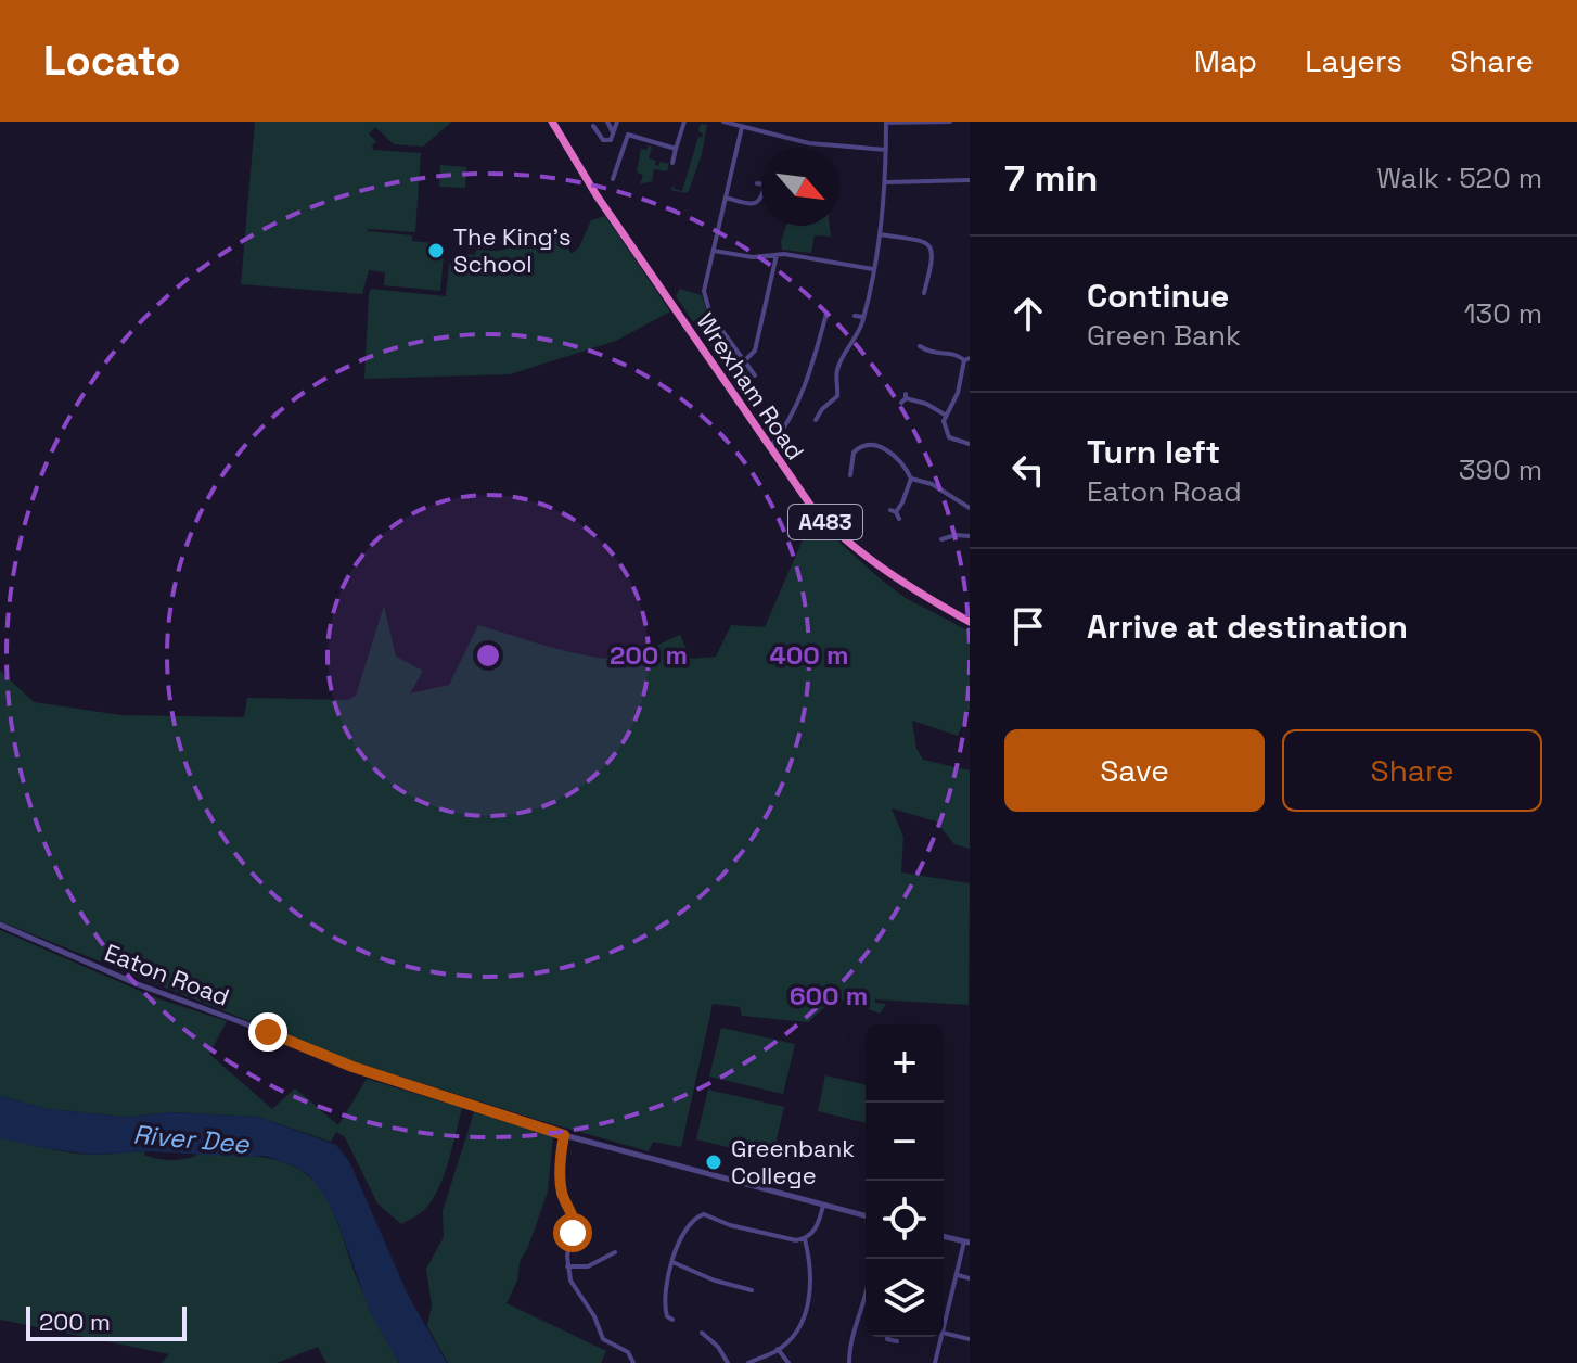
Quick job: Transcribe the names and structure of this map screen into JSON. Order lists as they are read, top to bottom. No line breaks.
{"streets":{"highway":["Wrexham Road","A483"],"street":["Eaton Road"]},"water":["River Dee"],"places":["The King's School","Greenbank College"],"scale_bar":"200 m","north":"bottom right","page":{"header":"Locato","nav":["Map","Layers","Share"],"heading":["7 min","Walk · 520 m"],"list":[["Continue","Green Bank","130 m"],["Turn left","Eaton Road","390 m"],"Arrive at destination"],"buttons":["Save","Share"],"map_buttons":["+","−"],"scale":"200 m"},"rings":["200 m","400 m","600 m"]}
